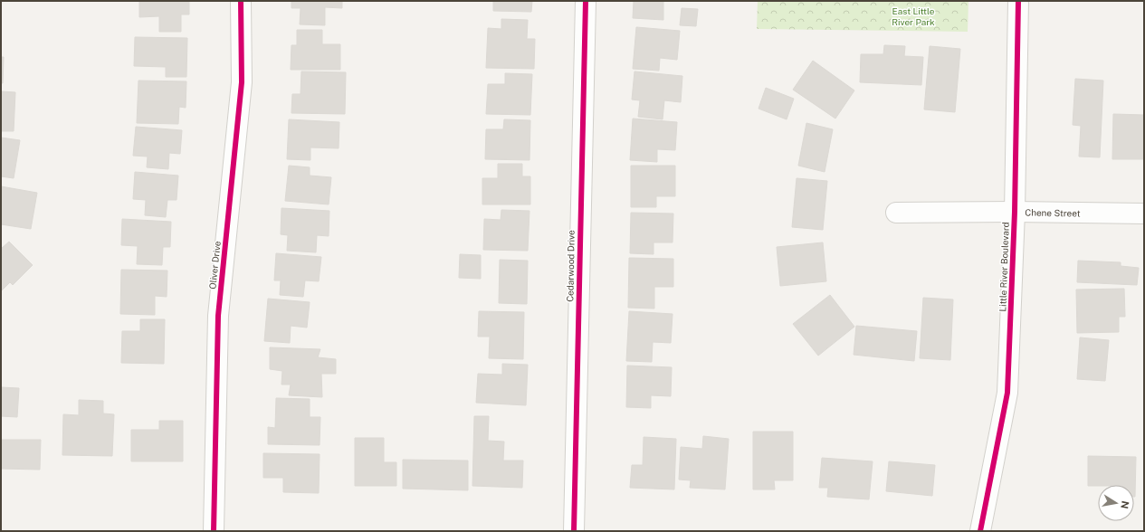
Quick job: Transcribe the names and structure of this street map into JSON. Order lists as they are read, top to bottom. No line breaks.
{"streets":{"street":["Chene Street","Oliver Drive","Cedarwood Drive","Little River Boulevard"]},"crossings":[["Chene Street","Little River Boulevard"]],"parks":["East Little River Park"],"north":"right"}
